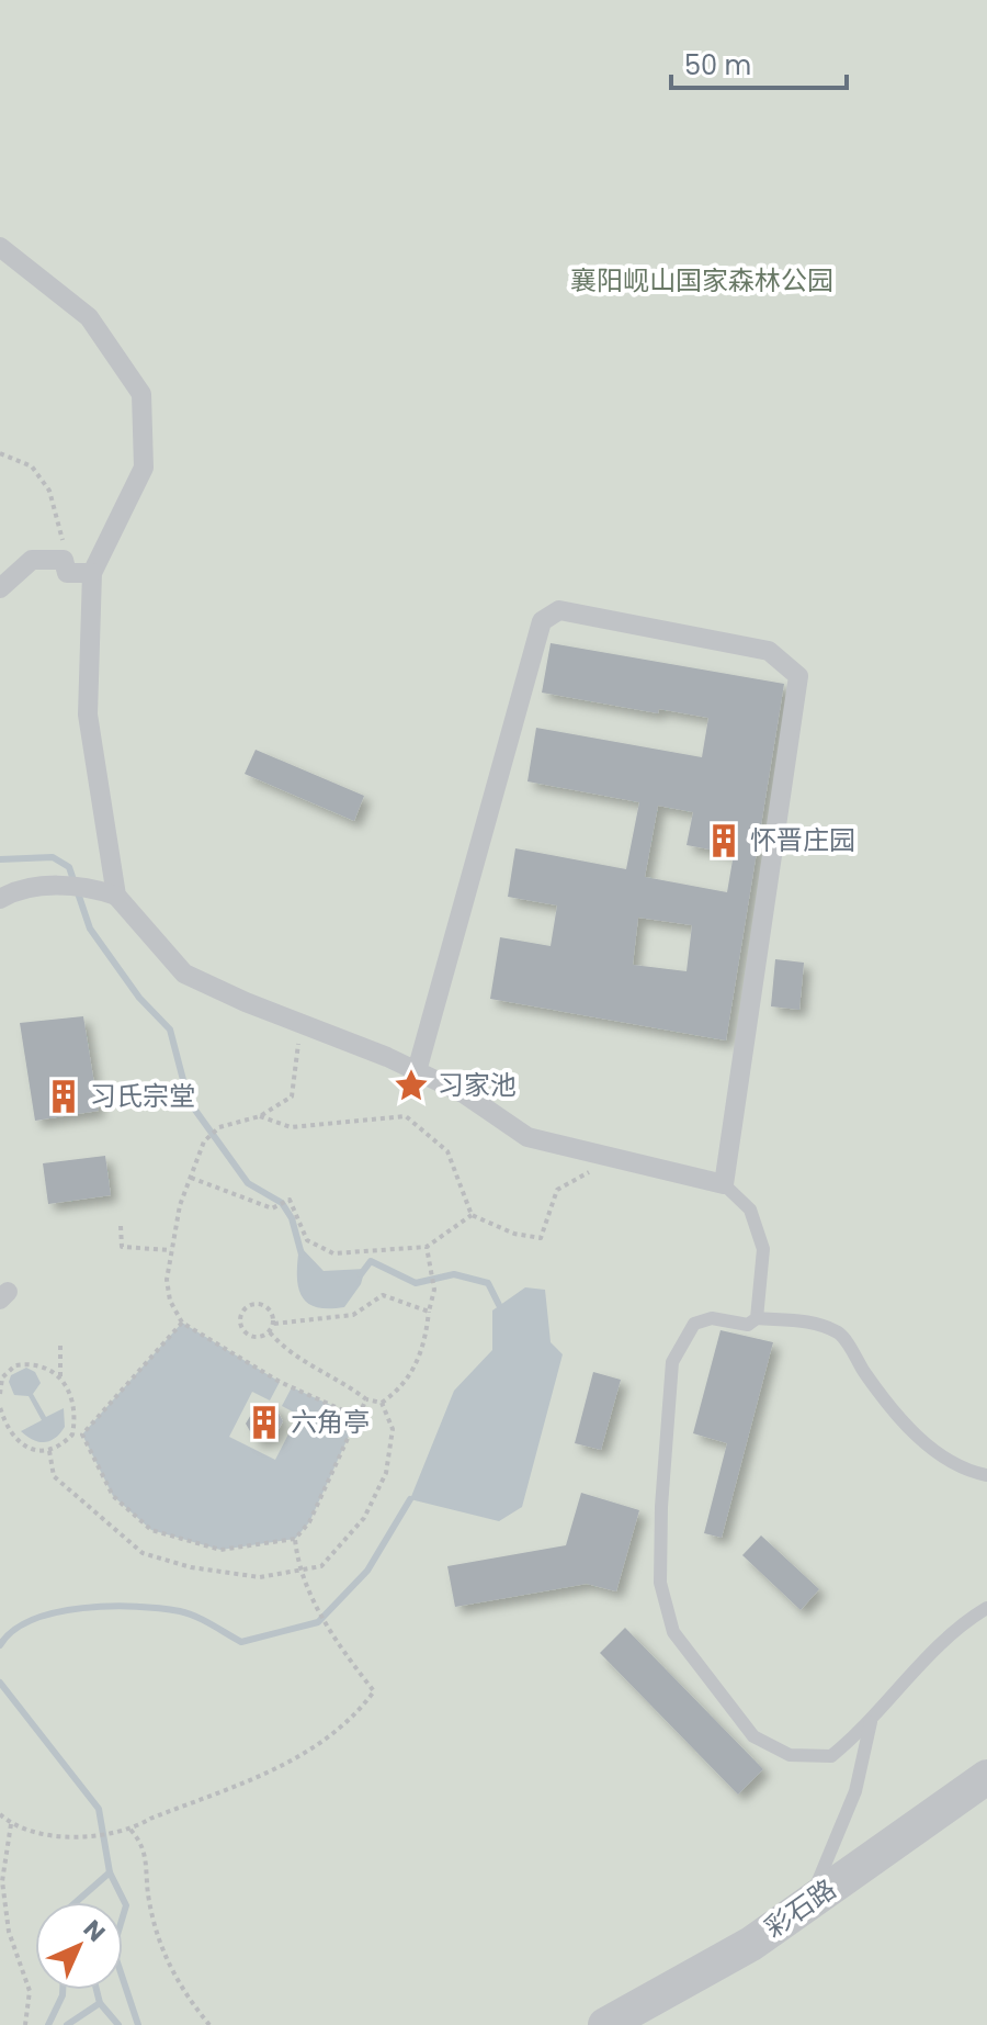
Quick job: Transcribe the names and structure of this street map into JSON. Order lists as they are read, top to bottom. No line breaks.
{"streets":{"street":["彩石路"]},"parks":["襄阳岘山国家森林公园"],"places":{"building":["怀晋庄园","习氏宗堂","六角亭"],"place":["习家池"]},"scale_bar":"50 m","north":"top right"}
